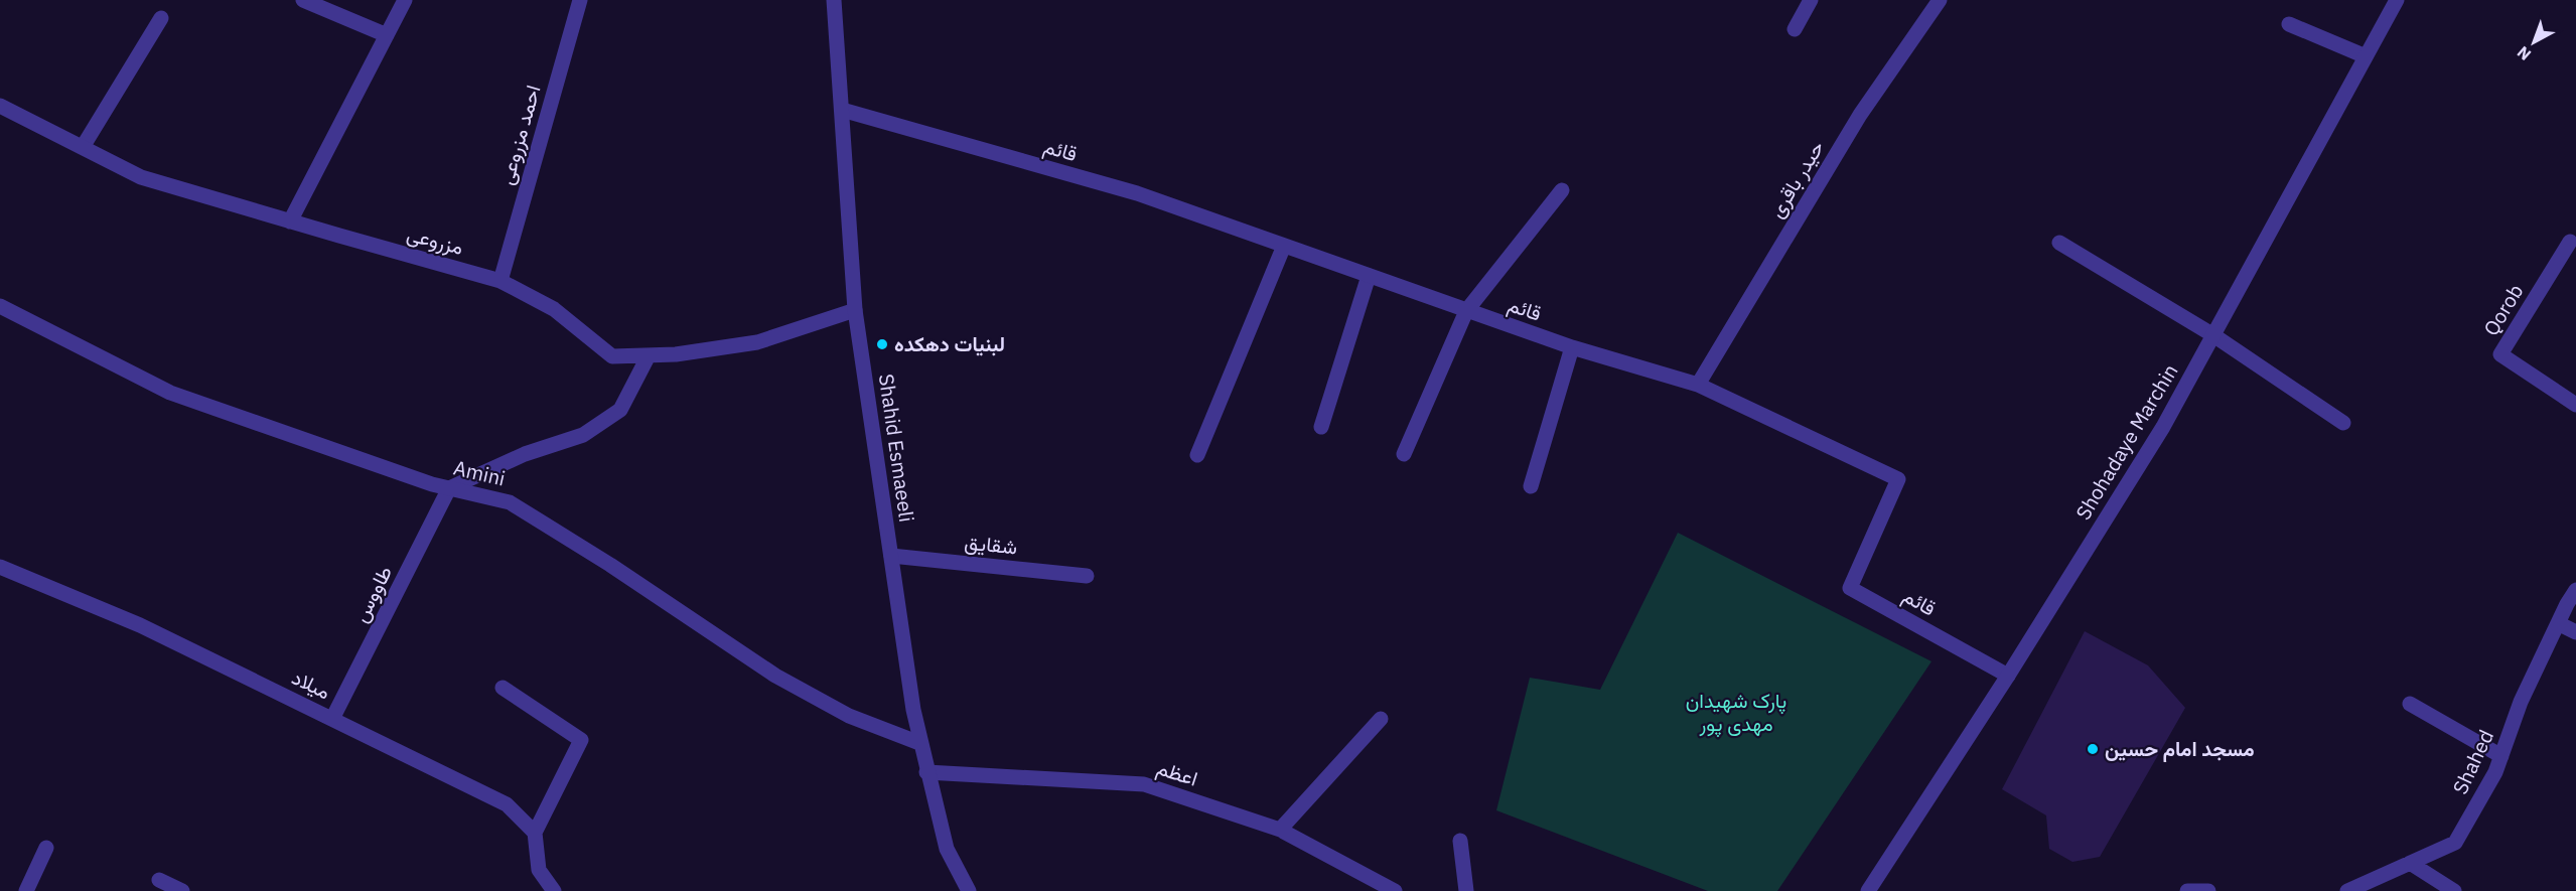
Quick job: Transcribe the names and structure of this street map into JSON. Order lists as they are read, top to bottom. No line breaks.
{"streets":{"street":["احمد مزروعی","قائم","حیدر باقری","مزروعی","Qorob","Shohadaye Marchin","Shahid Esmaeeli","Amini","شقایق","طاووس","میلاد","Shahed","اعظم"]},"crossings":[["احمد مزروعی","مزروعی"],["قائم","حیدر باقری"],["قائم","Shohadaye Marchin"],["قائم","Shahid Esmaeeli"],["مزروعی","Shahid Esmaeeli"],["Shahid Esmaeeli","Amini"],["Shahid Esmaeeli","شقایق"],["Shahid Esmaeeli","اعظم"],["Amini","طاووس"],["طاووس","میلاد"]],"parks":["پارک شهیدان مهدی پور"],"places":["لبنیات دهکده","مسجد امام حسین"],"north":"bottom left"}
